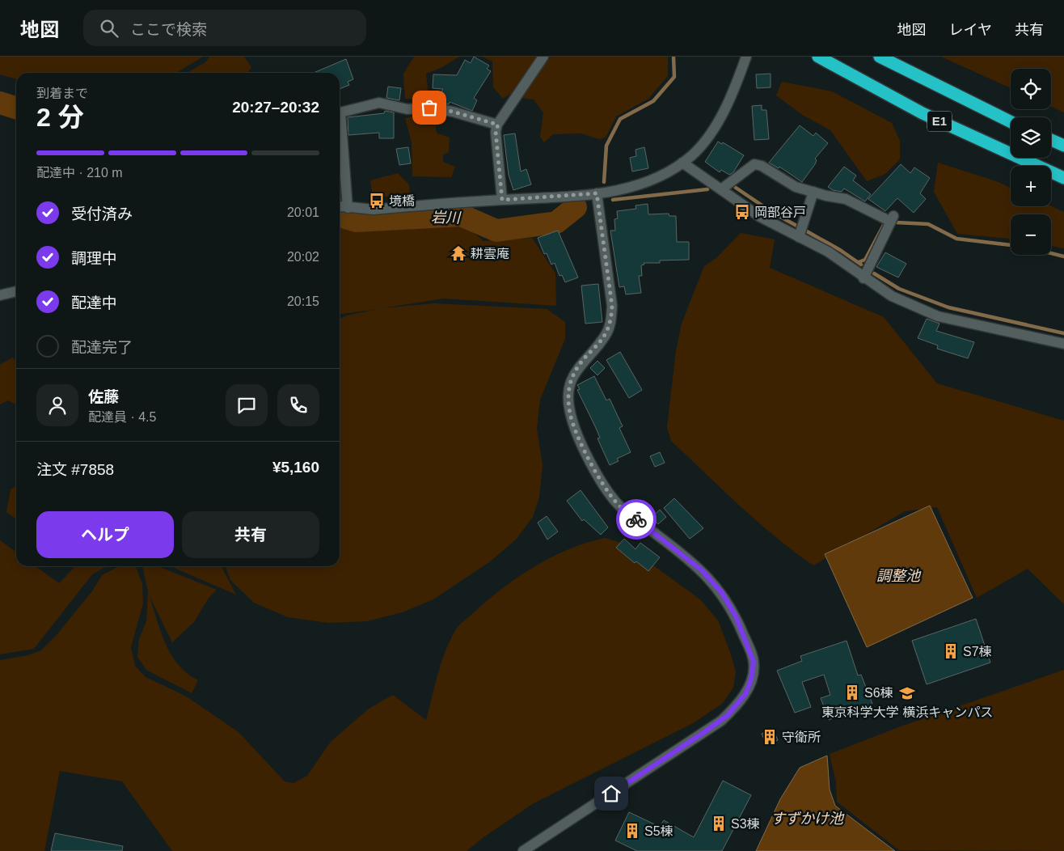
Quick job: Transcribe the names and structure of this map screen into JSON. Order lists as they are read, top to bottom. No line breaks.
{"streets":{"highway":["E1"]},"water":["岩川","調整池","すずかけ池"],"places":{"bus stop":["境橋","岡部谷戸"],"temple":["耕雲庵"],"building":["S7棟","S6棟","守衛所","S3棟","S5棟"],"school or university":["東京科学大学 横浜キャンパス"]},"page":{"header":"地図","search":"ここで検索","nav":["地図","レイヤ","共有"],"map_buttons":["+","−"],"heading":["2 分","到着まで","20:27–20:32"],"panel":["佐藤","配達員 · 4.5","注文 #7858","¥5,160"],"bar":"配達中 · 210 m","list":[["受付済み","20:01"],["調理中","20:02"],["配達中","20:15"],"配達完了"],"buttons":["ヘルプ","共有"]}}
